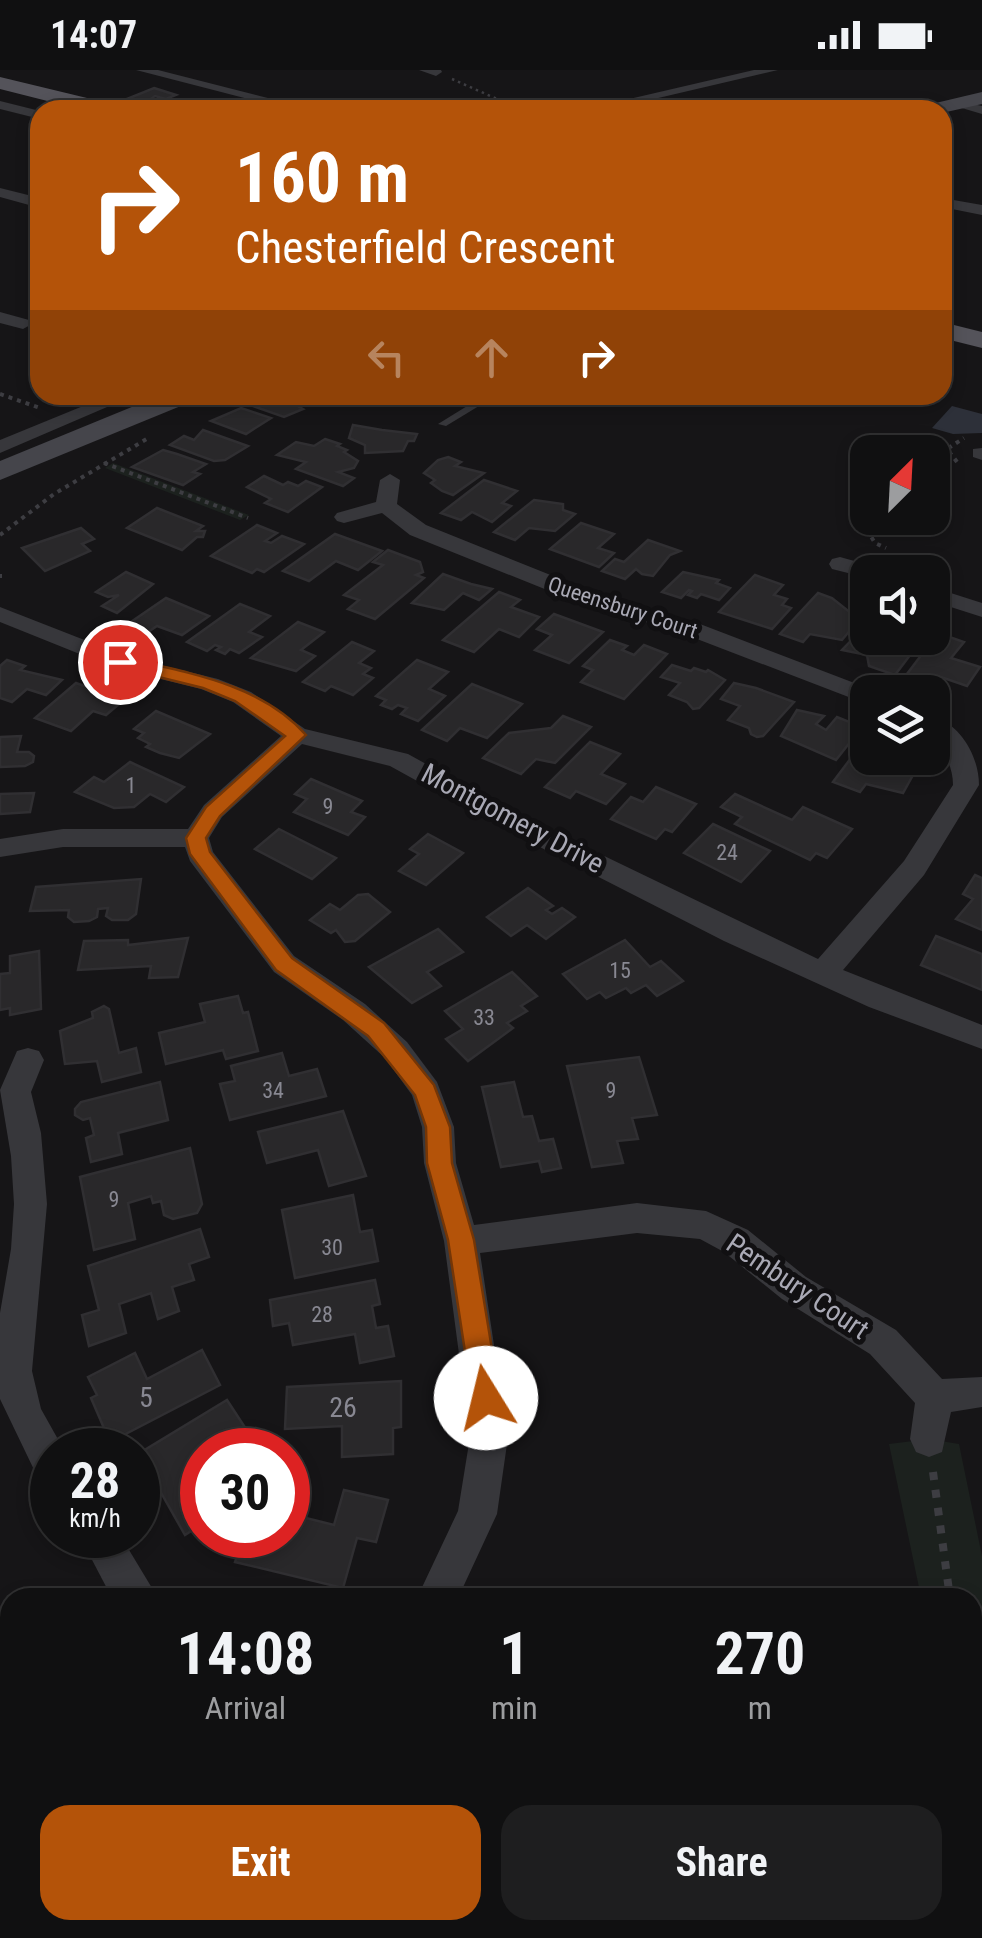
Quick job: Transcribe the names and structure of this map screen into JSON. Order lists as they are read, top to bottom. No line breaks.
{"streets":{"street":["Queensbury Court","Montgomery Drive","Pembury Court"]},"house_numbers":["1","9","24","15","33","34","9","9","30","28","5","26"],"north":"top right","page":{"status":"14:07","turn":["160 m","Chesterfield Crescent"],"speed":"28 km/h","limit":"30","eta":["14:08","Arrival","1","min","270","m"],"buttons":["Exit","Share"]}}
